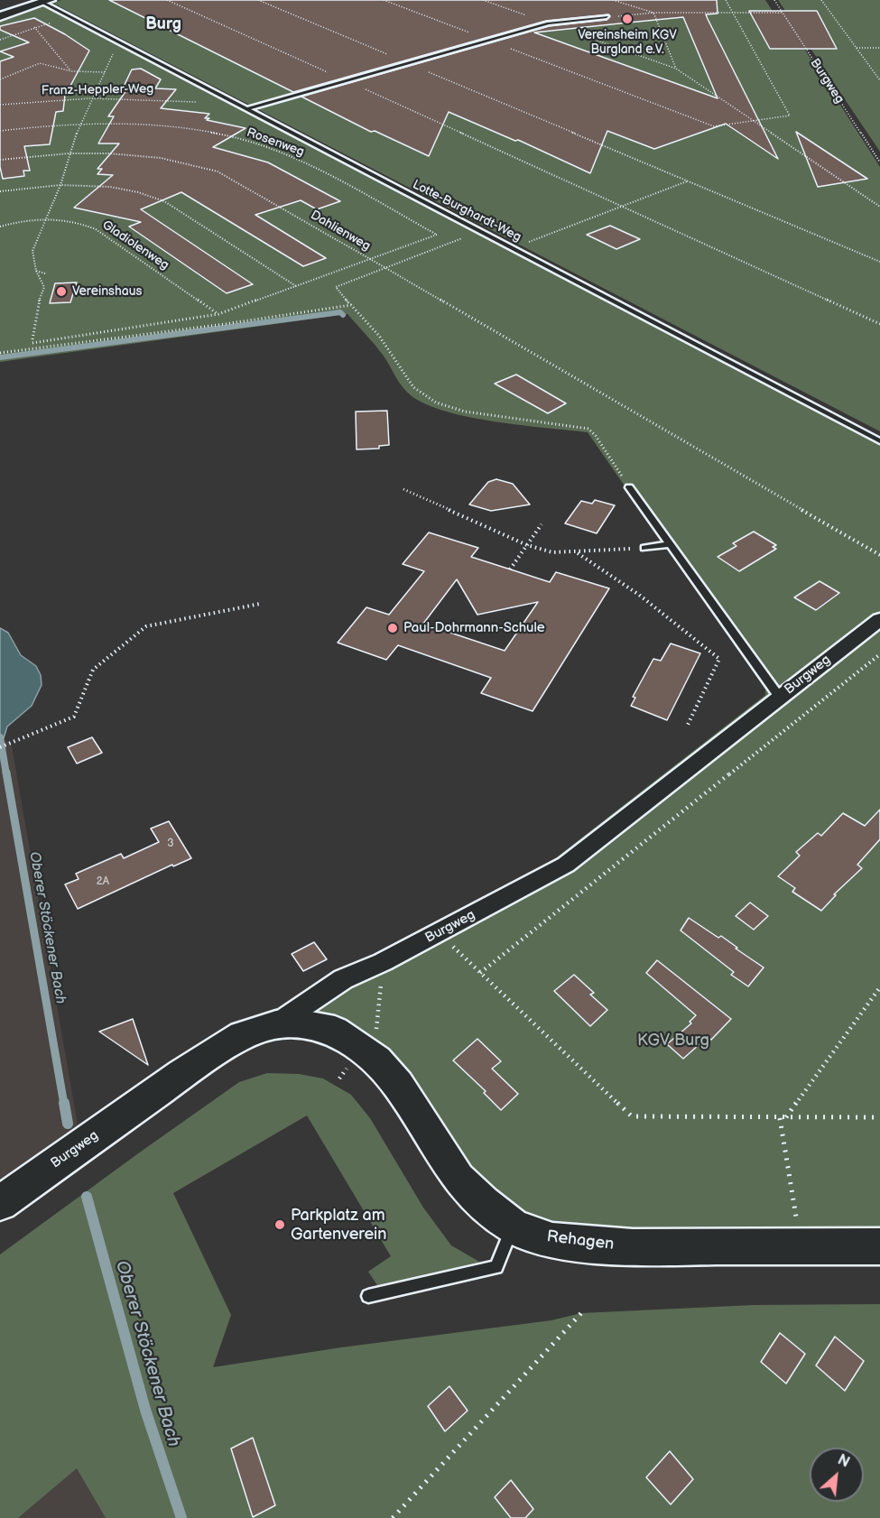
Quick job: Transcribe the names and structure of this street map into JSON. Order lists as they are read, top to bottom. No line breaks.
{"streets":{"street":["Burgweg","Rehagen"],"lane":["Lotte-Burghardt-Weg"],"path":["Franz-Heppler-Weg","Rosenweg","Dahlienweg","Gladiolenweg"]},"crossings":[["Burgweg","Rehagen"],["Rosenweg","Dahlienweg"],["Dahlienweg","Gladiolenweg"]],"districts":["Burg"],"water":["Oberer Stöckener Bach"],"parks":["KGV Burg"],"places":["Vereinsheim KGV Burgland e.V.","Vereinshaus","Paul-Dohrmann-Schule","Parkplatz am Gartenverein"],"house_numbers":["3","2A"],"north":"top right"}
